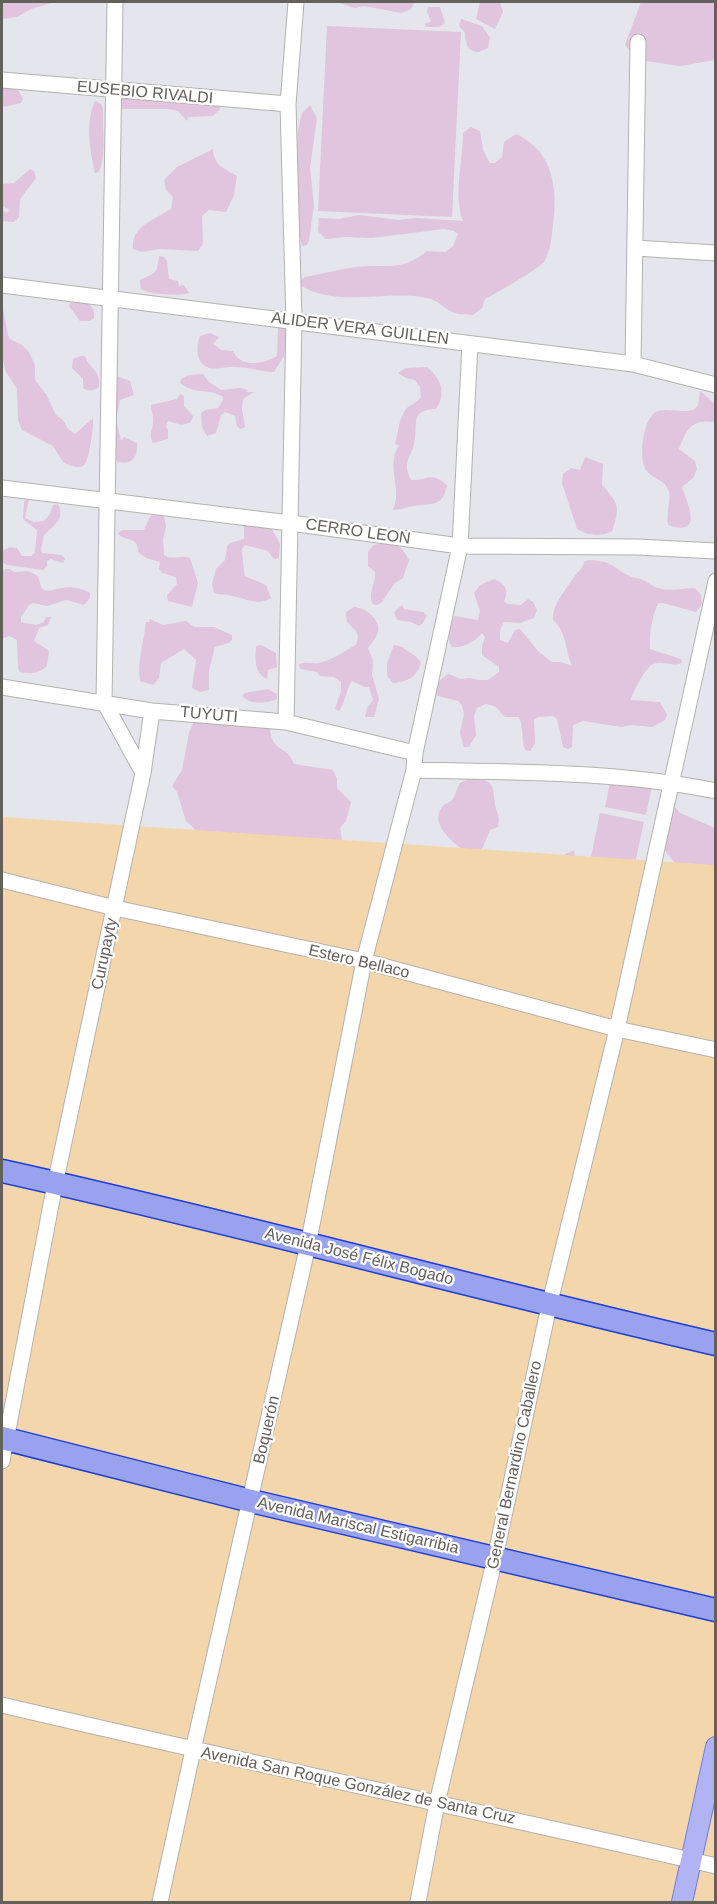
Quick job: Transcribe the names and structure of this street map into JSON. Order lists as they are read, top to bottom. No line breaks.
{"streets":{"highway":["Avenida José Félix Bogado","Avenida Mariscal Estigarribia"],"street":["EUSEBIO RIVALDI","ALIDER VERA GUILLEN","CERRO LEON","TUYUTI","Curupayty","Estero Bellaco","Boquerón","General Bernardino Caballero","Avenida San Roque González de Santa Cruz"]},"crossings":[["ALIDER VERA GUILLEN","Boquerón"],["CERRO LEON","Boquerón"],["TUYUTI","Curupayty"],["TUYUTI","Boquerón"],["Curupayty","Estero Bellaco"],["Curupayty","Avenida José Félix Bogado"],["Curupayty","Avenida Mariscal Estigarribia"],["Estero Bellaco","Boquerón"],["Estero Bellaco","General Bernardino Caballero"],["Avenida José Félix Bogado","Boquerón"],["Avenida José Félix Bogado","General Bernardino Caballero"],["Boquerón","Avenida Mariscal Estigarribia"],["Boquerón","Avenida San Roque González de Santa Cruz"],["General Bernardino Caballero","Avenida Mariscal Estigarribia"],["General Bernardino Caballero","Avenida San Roque González de Santa Cruz"]]}
